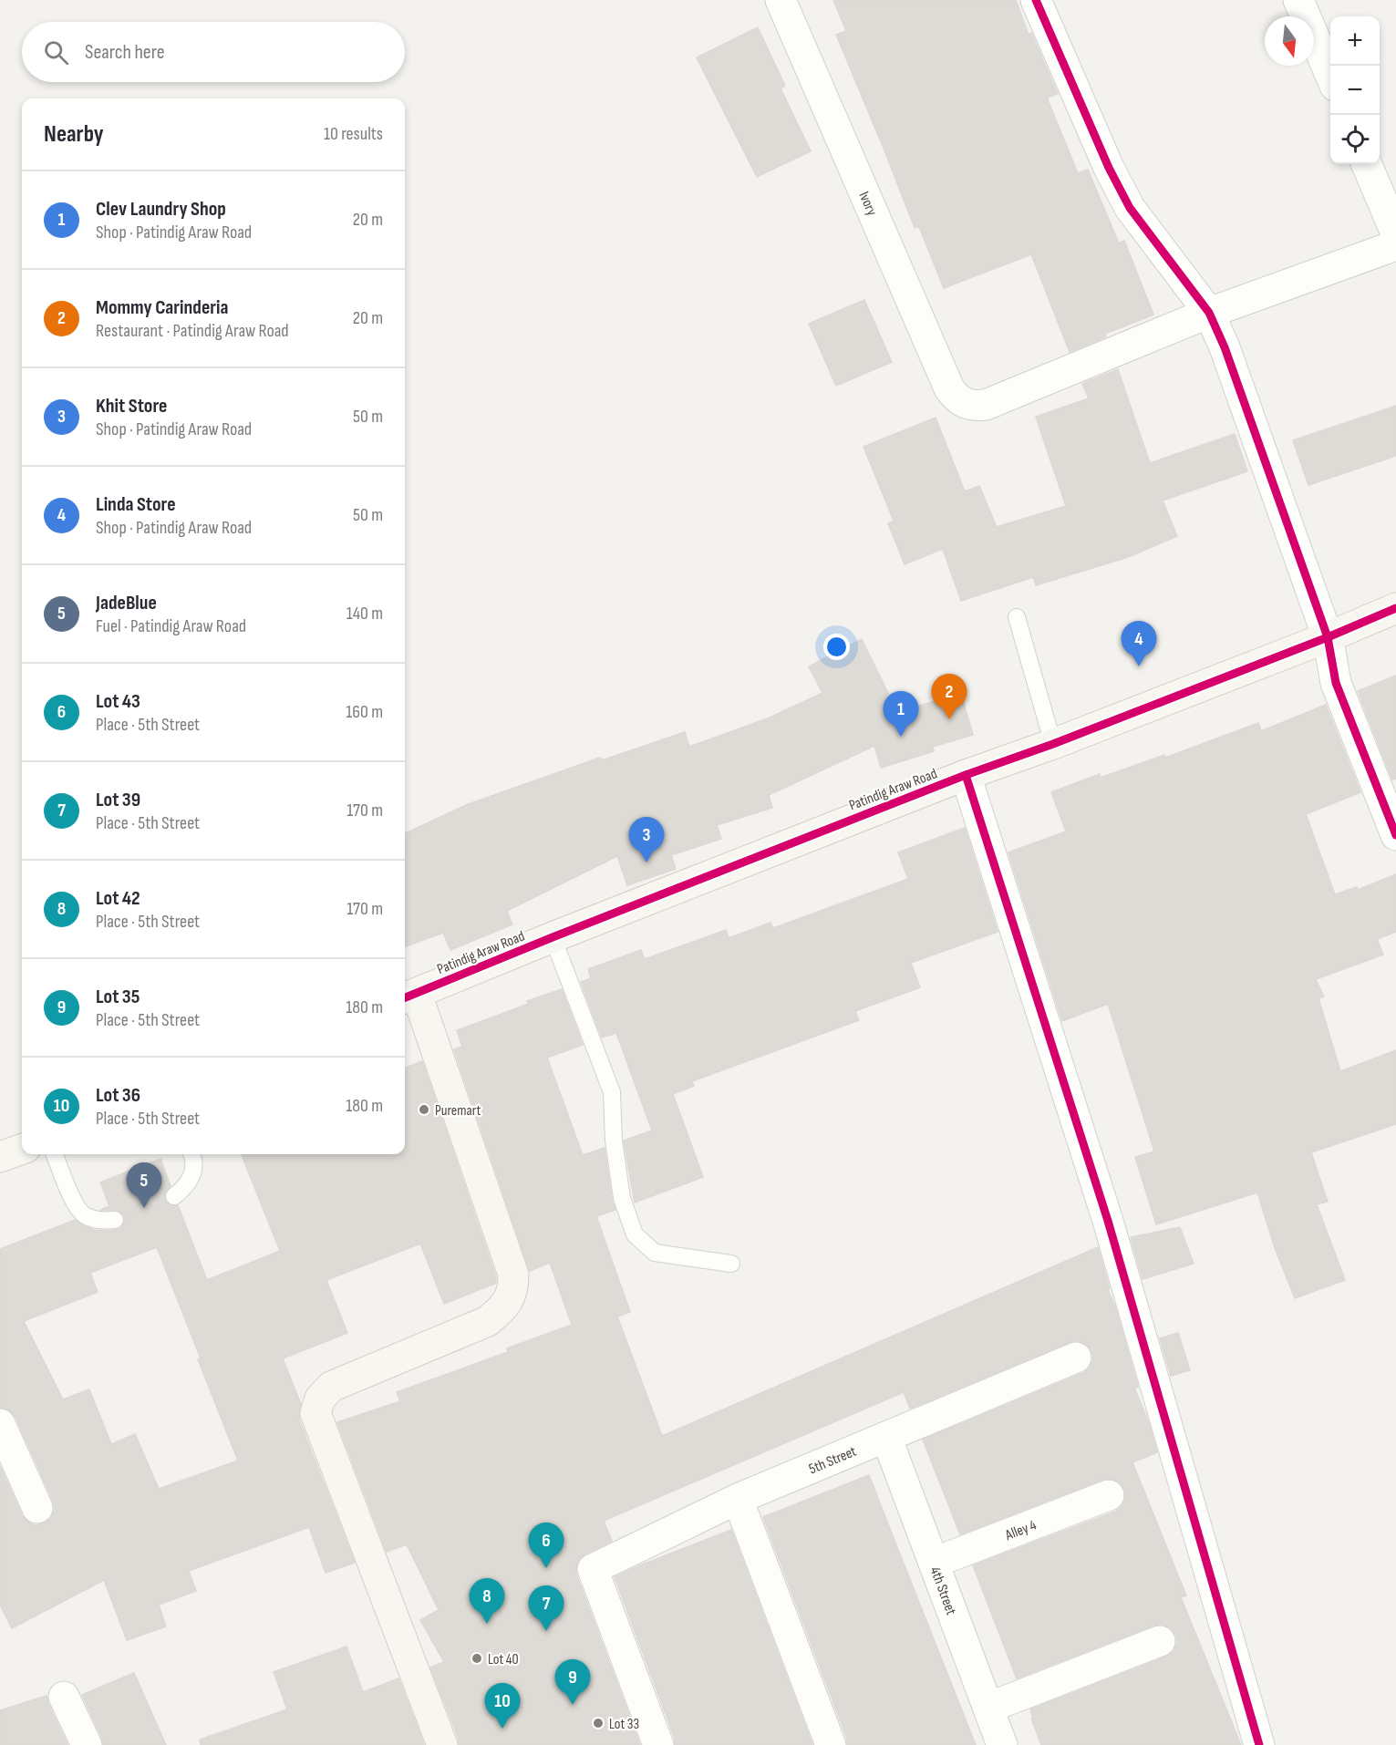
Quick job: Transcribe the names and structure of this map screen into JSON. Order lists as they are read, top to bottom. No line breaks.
{"streets":{"main road":["Patindig Araw Road"],"street":["Ivory","5th Street","Alley 4","4th Street"]},"crossings":[["5th Street","4th Street"],["Alley 4","4th Street"]],"places":["Puremart","Lot 40","Lot 33"],"north":"bottom","page":{"map_buttons":["+","−"],"search":"Search here","heading":["Nearby","10 results"],"list":[{"mark":"1","name":"Clev Laundry Shop","note":"Shop · Patindig Araw Road","value":"20 m"},{"mark":"2","name":"Mommy Carinderia","note":"Restaurant · Patindig Araw Road","value":"20 m"},{"mark":"3","name":"Khit Store","note":"Shop · Patindig Araw Road","value":"50 m"},{"mark":"4","name":"Linda Store","note":"Shop · Patindig Araw Road","value":"50 m"},{"mark":"5","name":"JadeBlue","note":"Fuel · Patindig Araw Road","value":"140 m"},{"mark":"6","name":"Lot 43","note":"Place · 5th Street","value":"160 m"},{"mark":"7","name":"Lot 39","note":"Place · 5th Street","value":"170 m"},{"mark":"8","name":"Lot 42","note":"Place · 5th Street","value":"170 m"},{"mark":"9","name":"Lot 35","note":"Place · 5th Street","value":"180 m"},{"mark":"10","name":"Lot 36","note":"Place · 5th Street","value":"180 m"}],"pins":["4","2","1","3","5","6","8","7","9","10"]}}
